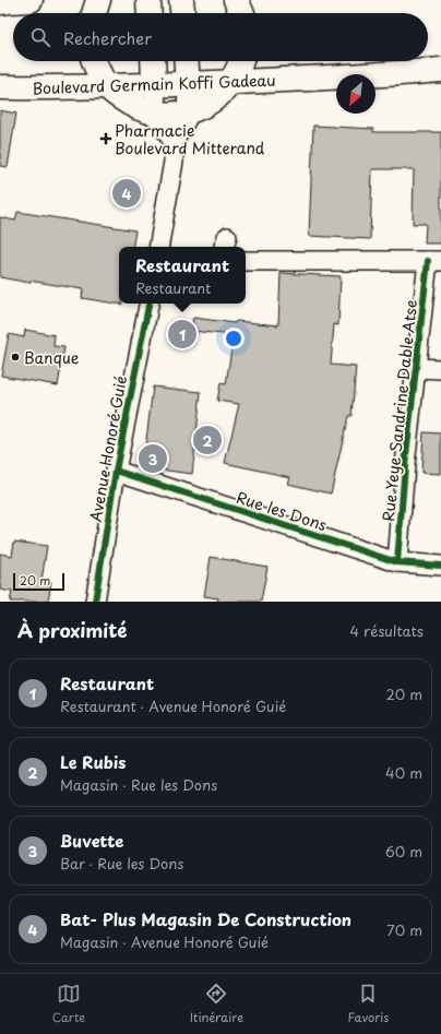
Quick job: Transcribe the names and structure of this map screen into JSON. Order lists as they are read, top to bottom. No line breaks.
{"streets":{"main road":["Boulevard Germain Koffi Gadeau"],"street":["Rue Yeye Sandrine Dable Atse","Avenue Honoré Guié","Rue les Dons"]},"crossings":[["Rue Yeye Sandrine Dable Atse","Rue les Dons"],["Avenue Honoré Guié","Rue les Dons"]],"places":{"health":["Pharmacie Boulevard Mitterand"],"other":["Banque"]},"scale_bar":"20 m","north":"bottom left","page":{"search":"Rechercher","pins":["4","1","2","3"],"popup":["Restaurant","Restaurant"],"scale":"20 m","heading":["À proximité","4 résultats"],"list":[{"mark":"1","name":"Restaurant","note":"Restaurant · Avenue Honoré Guié","value":"20 m"},{"mark":"2","name":"Le Rubis","note":"Magasin · Rue les Dons","value":"40 m"},{"mark":"3","name":"Buvette","note":"Bar · Rue les Dons","value":"60 m"},{"mark":"4","name":"Bat- Plus Magasin De Construction","note":"Magasin · Avenue Honoré Guié","value":"70 m"}],"nav":["Carte","Itinéraire","Favoris"]}}
